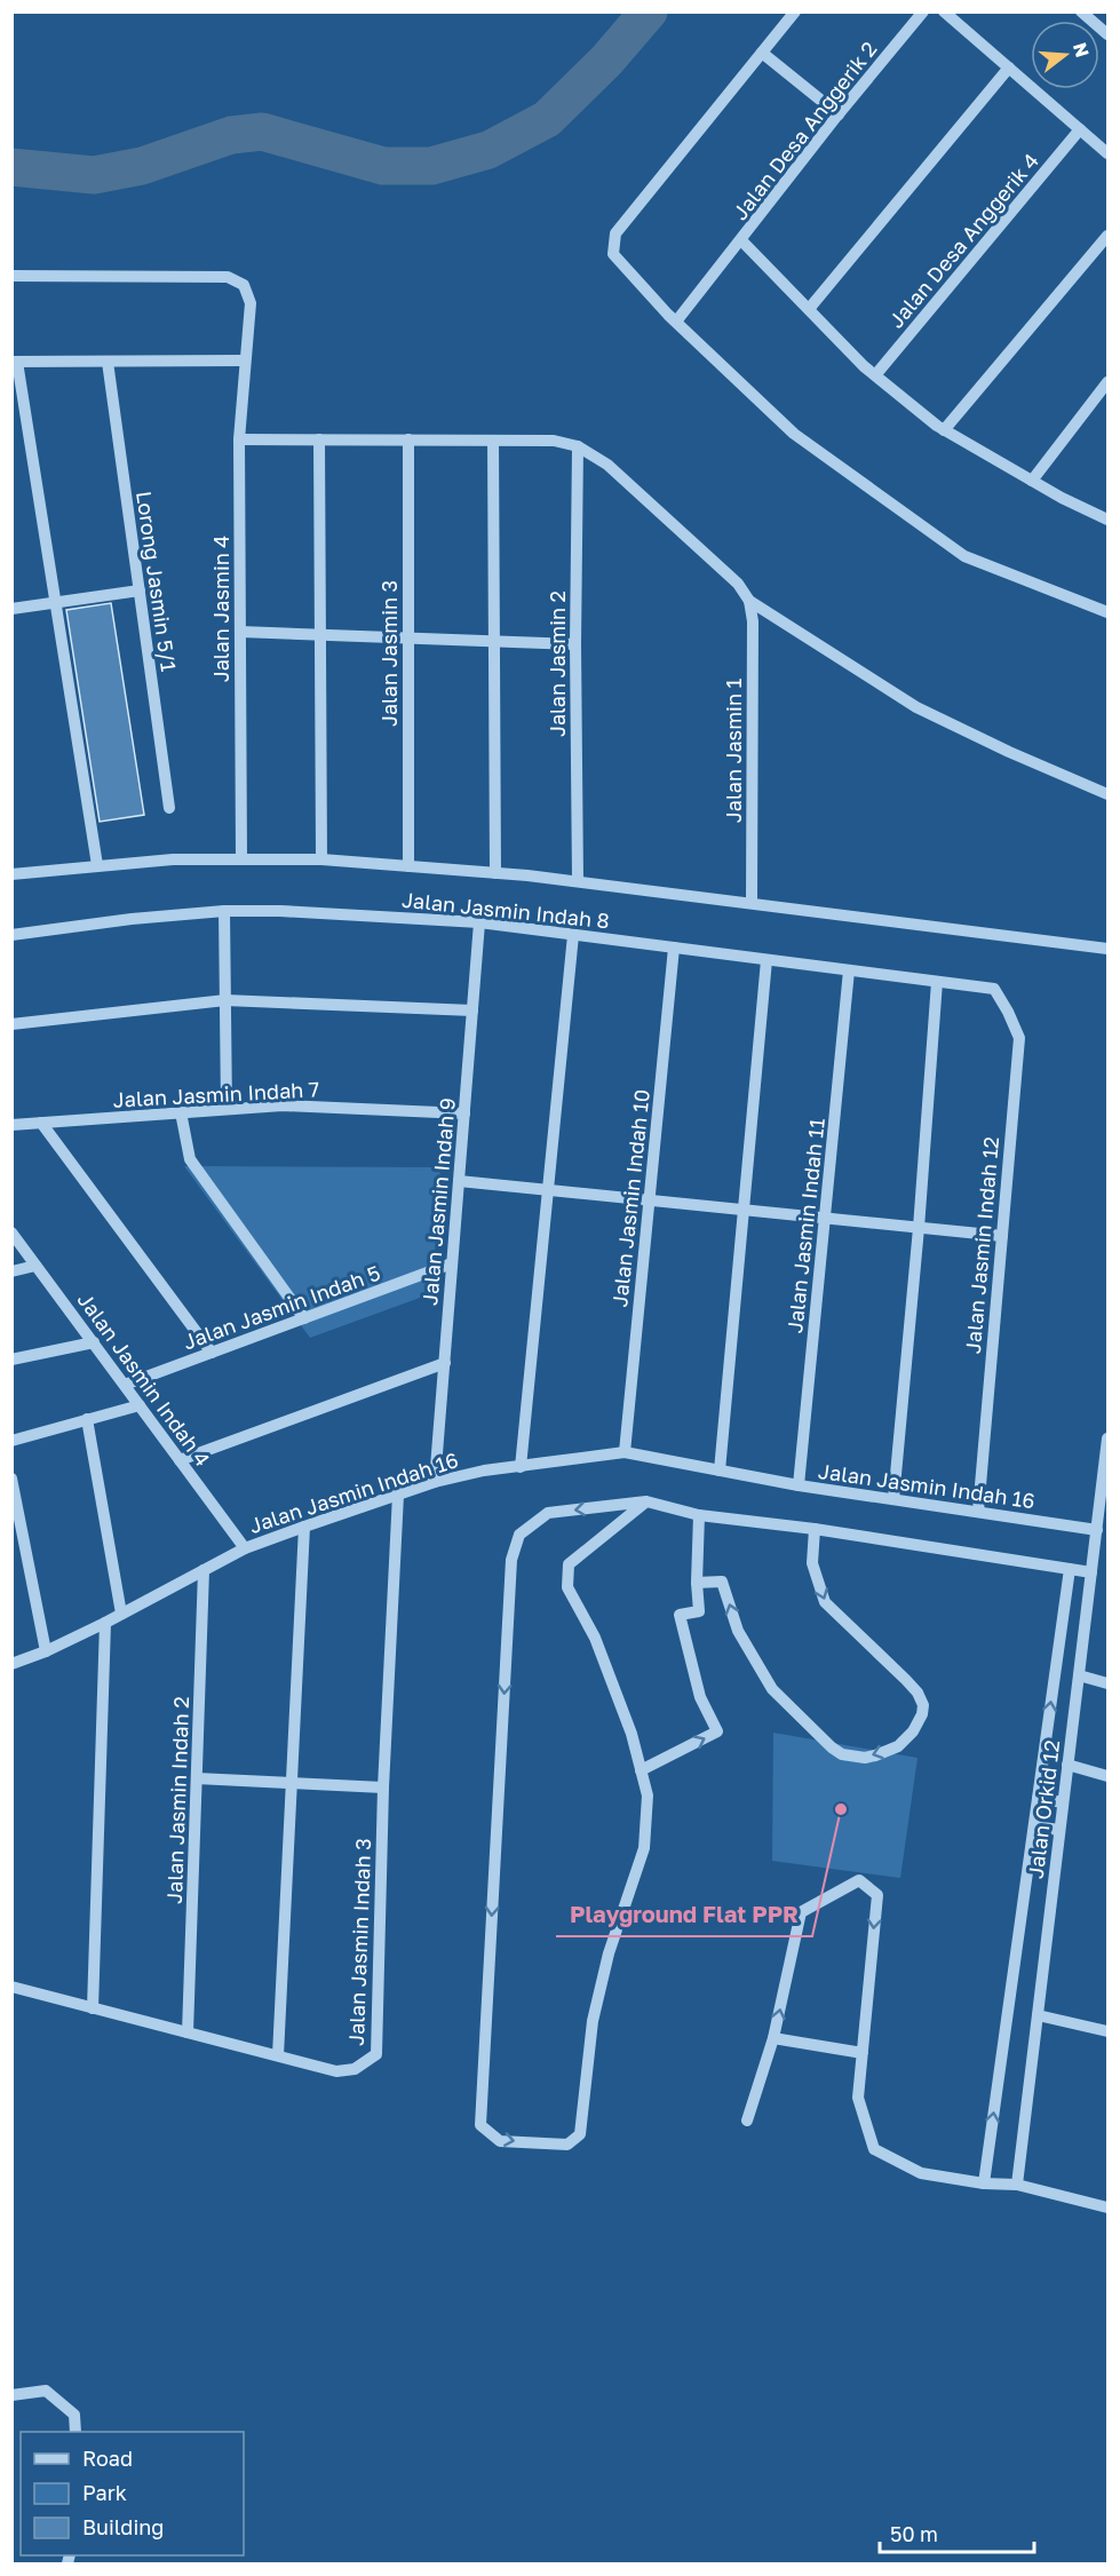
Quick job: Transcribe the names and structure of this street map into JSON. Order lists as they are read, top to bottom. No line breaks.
{"streets":{"street":["Jalan Desa Anggerik 2","Jalan Desa Anggerik 4","Lorong Jasmin 5/1","Jalan Jasmin 4","Jalan Jasmin 3","Jalan Jasmin 2","Jalan Jasmin 1","Jalan Jasmin Indah 8","Jalan Jasmin Indah 7","Jalan Jasmin Indah 10","Jalan Jasmin Indah 9","Jalan Jasmin Indah 11","Jalan Jasmin Indah 12","Jalan Jasmin Indah 5","Jalan Jasmin Indah 4","Jalan Jasmin Indah 16","Jalan Jasmin Indah 2","Jalan Orkid 12","Jalan Jasmin Indah 3"]},"crossings":[["Jalan Desa Anggerik 2","Jalan Desa Anggerik 4"],["Jalan Jasmin Indah 8","Jalan Jasmin Indah 10"],["Jalan Jasmin Indah 8","Jalan Jasmin Indah 9"],["Jalan Jasmin Indah 8","Jalan Jasmin Indah 11"],["Jalan Jasmin Indah 8","Jalan Jasmin Indah 12"],["Jalan Jasmin Indah 7","Jalan Jasmin Indah 9"],["Jalan Jasmin Indah 10","Jalan Jasmin Indah 16"],["Jalan Jasmin Indah 9","Jalan Jasmin Indah 5"],["Jalan Jasmin Indah 9","Jalan Jasmin Indah 16"],["Jalan Jasmin Indah 11","Jalan Jasmin Indah 16"],["Jalan Jasmin Indah 12","Jalan Jasmin Indah 16"],["Jalan Jasmin Indah 5","Jalan Jasmin Indah 4"],["Jalan Jasmin Indah 4","Jalan Jasmin Indah 16"],["Jalan Jasmin Indah 16","Jalan Jasmin Indah 2"],["Jalan Jasmin Indah 16","Jalan Orkid 12"],["Jalan Jasmin Indah 16","Jalan Jasmin Indah 3"],["Jalan Jasmin Indah 2","Jalan Jasmin Indah 3"]],"places":["Playground Flat PPR"],"legend":["Road","Park","Building"],"scale_bar":"50 m","north":"right"}
